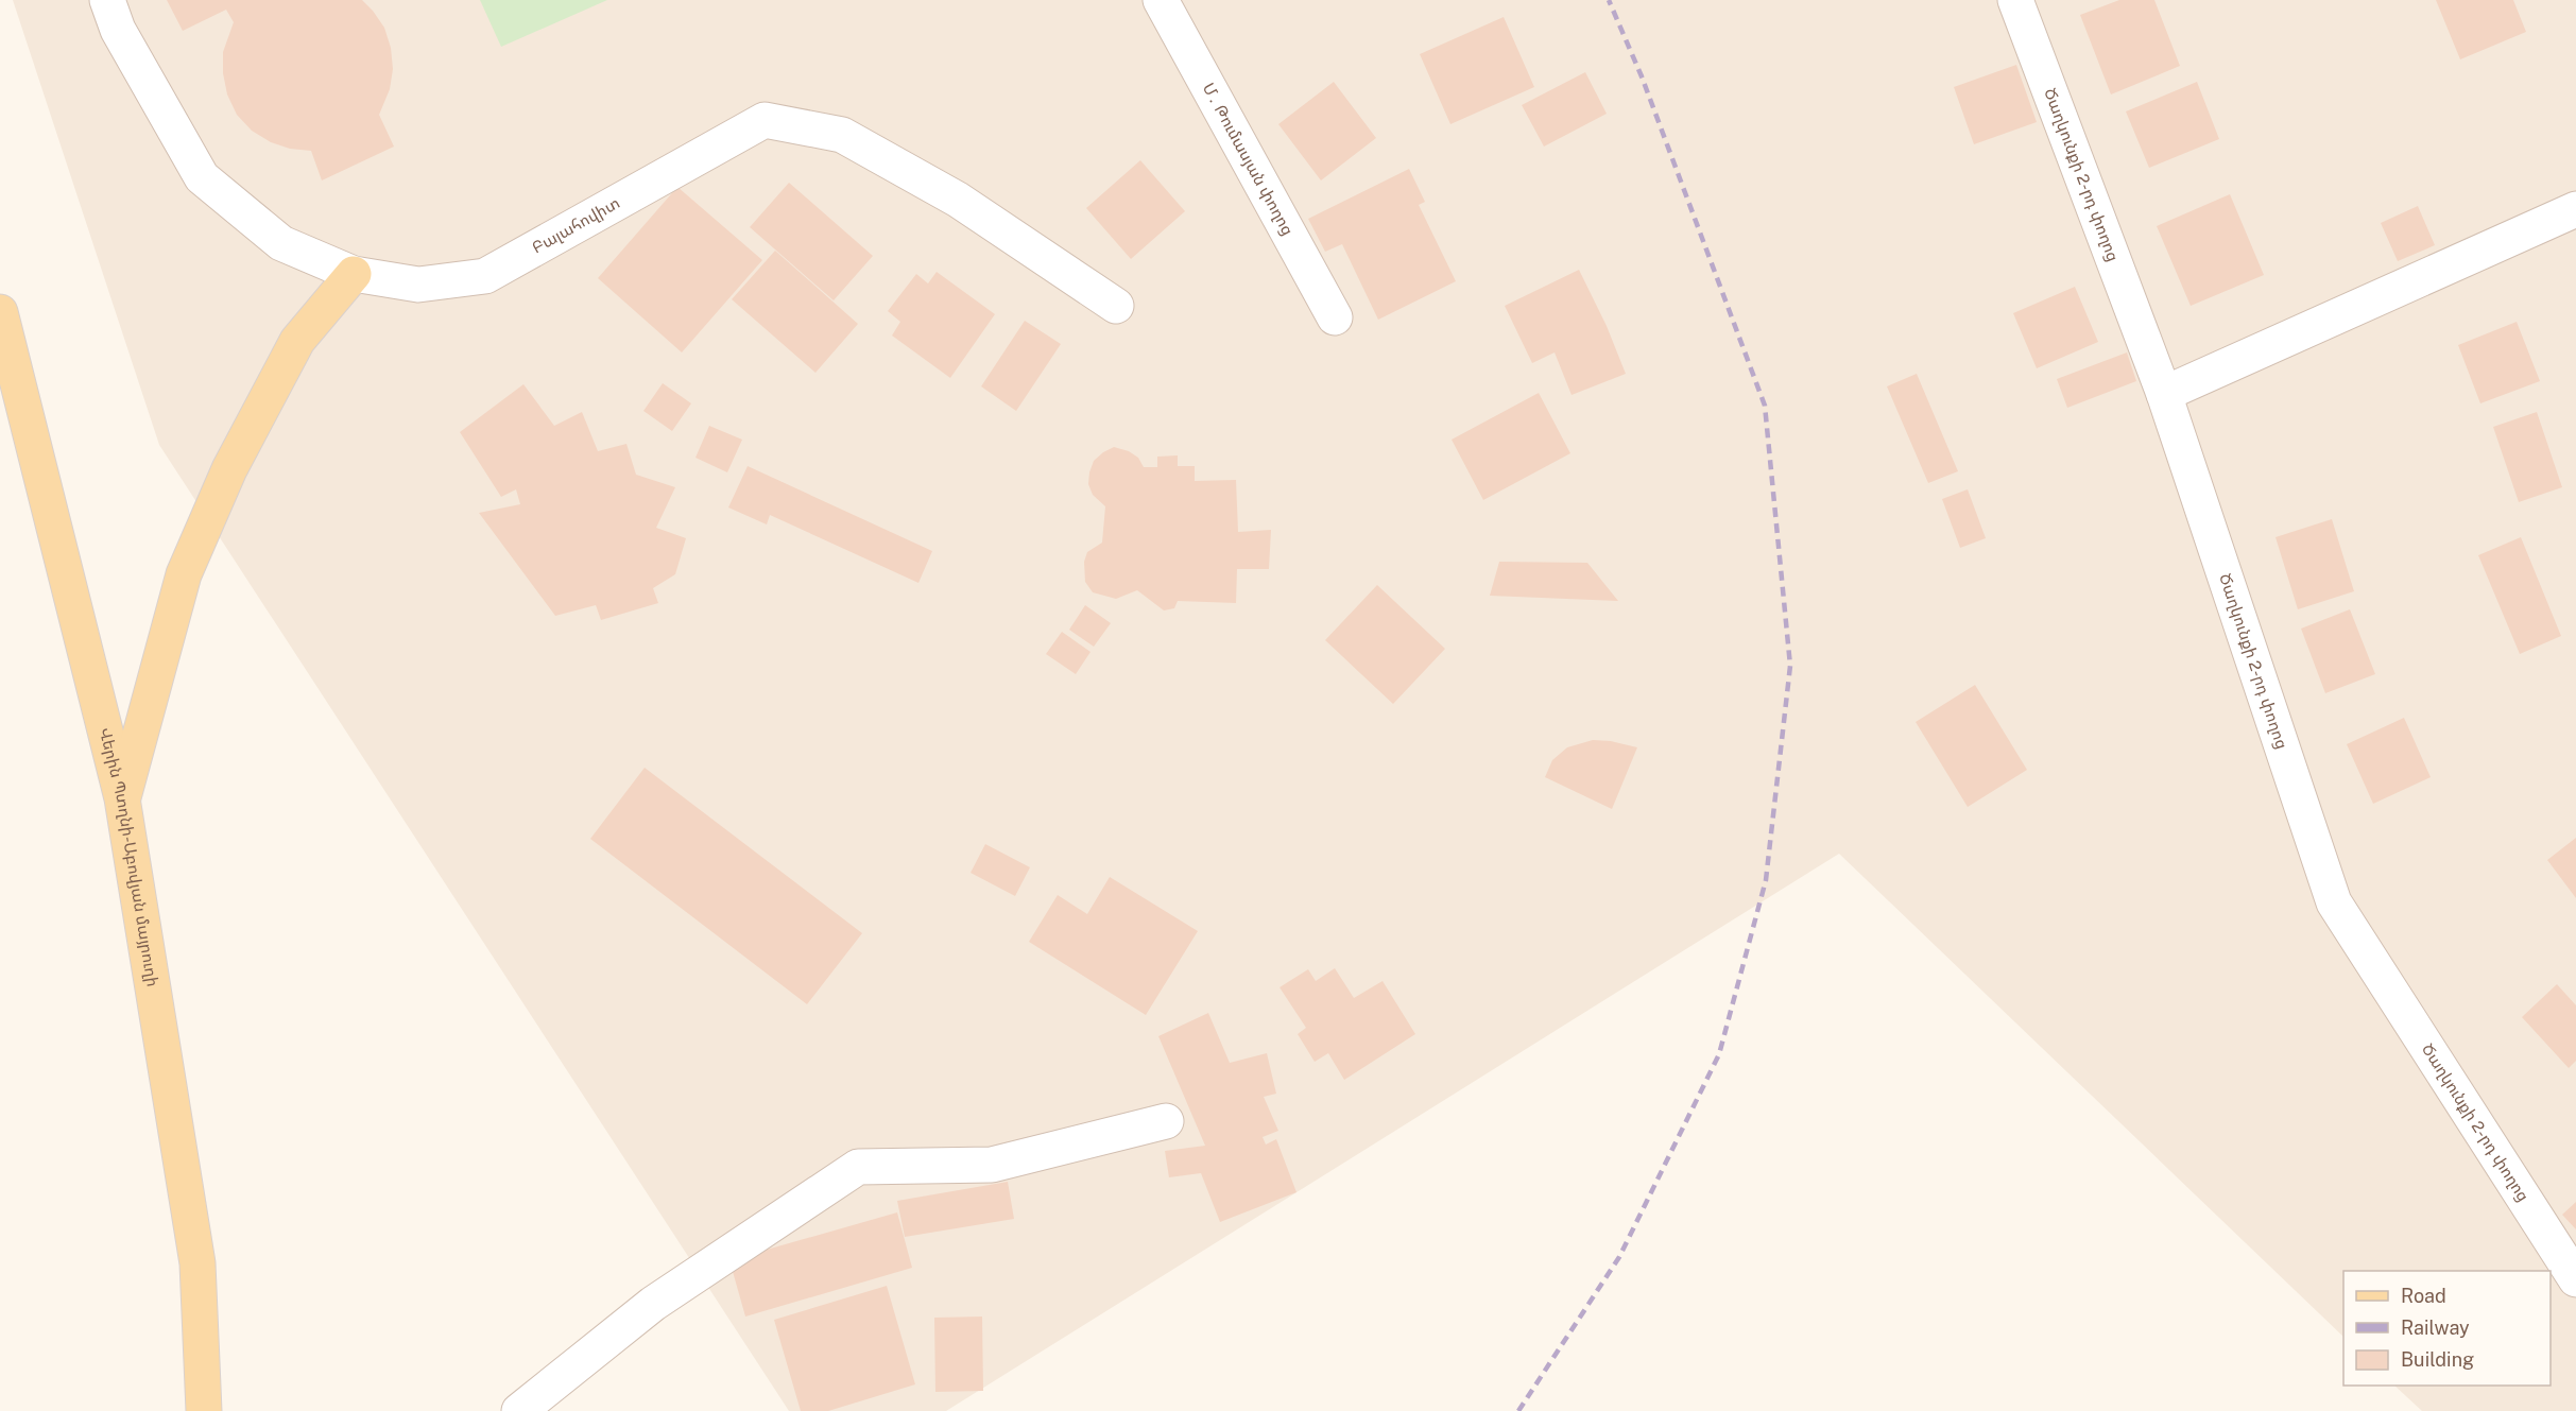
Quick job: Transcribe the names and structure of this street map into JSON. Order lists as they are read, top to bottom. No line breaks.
{"streets":{"main road":["Վերին Պտղնի-Աբովյան մայրուղի"],"street":["Մ․ Թումասյան փողոց","Ծաղկունքի 2-րդ փողոց","Բալահովիտ"]},"legend":["Road","Railway","Building"]}
